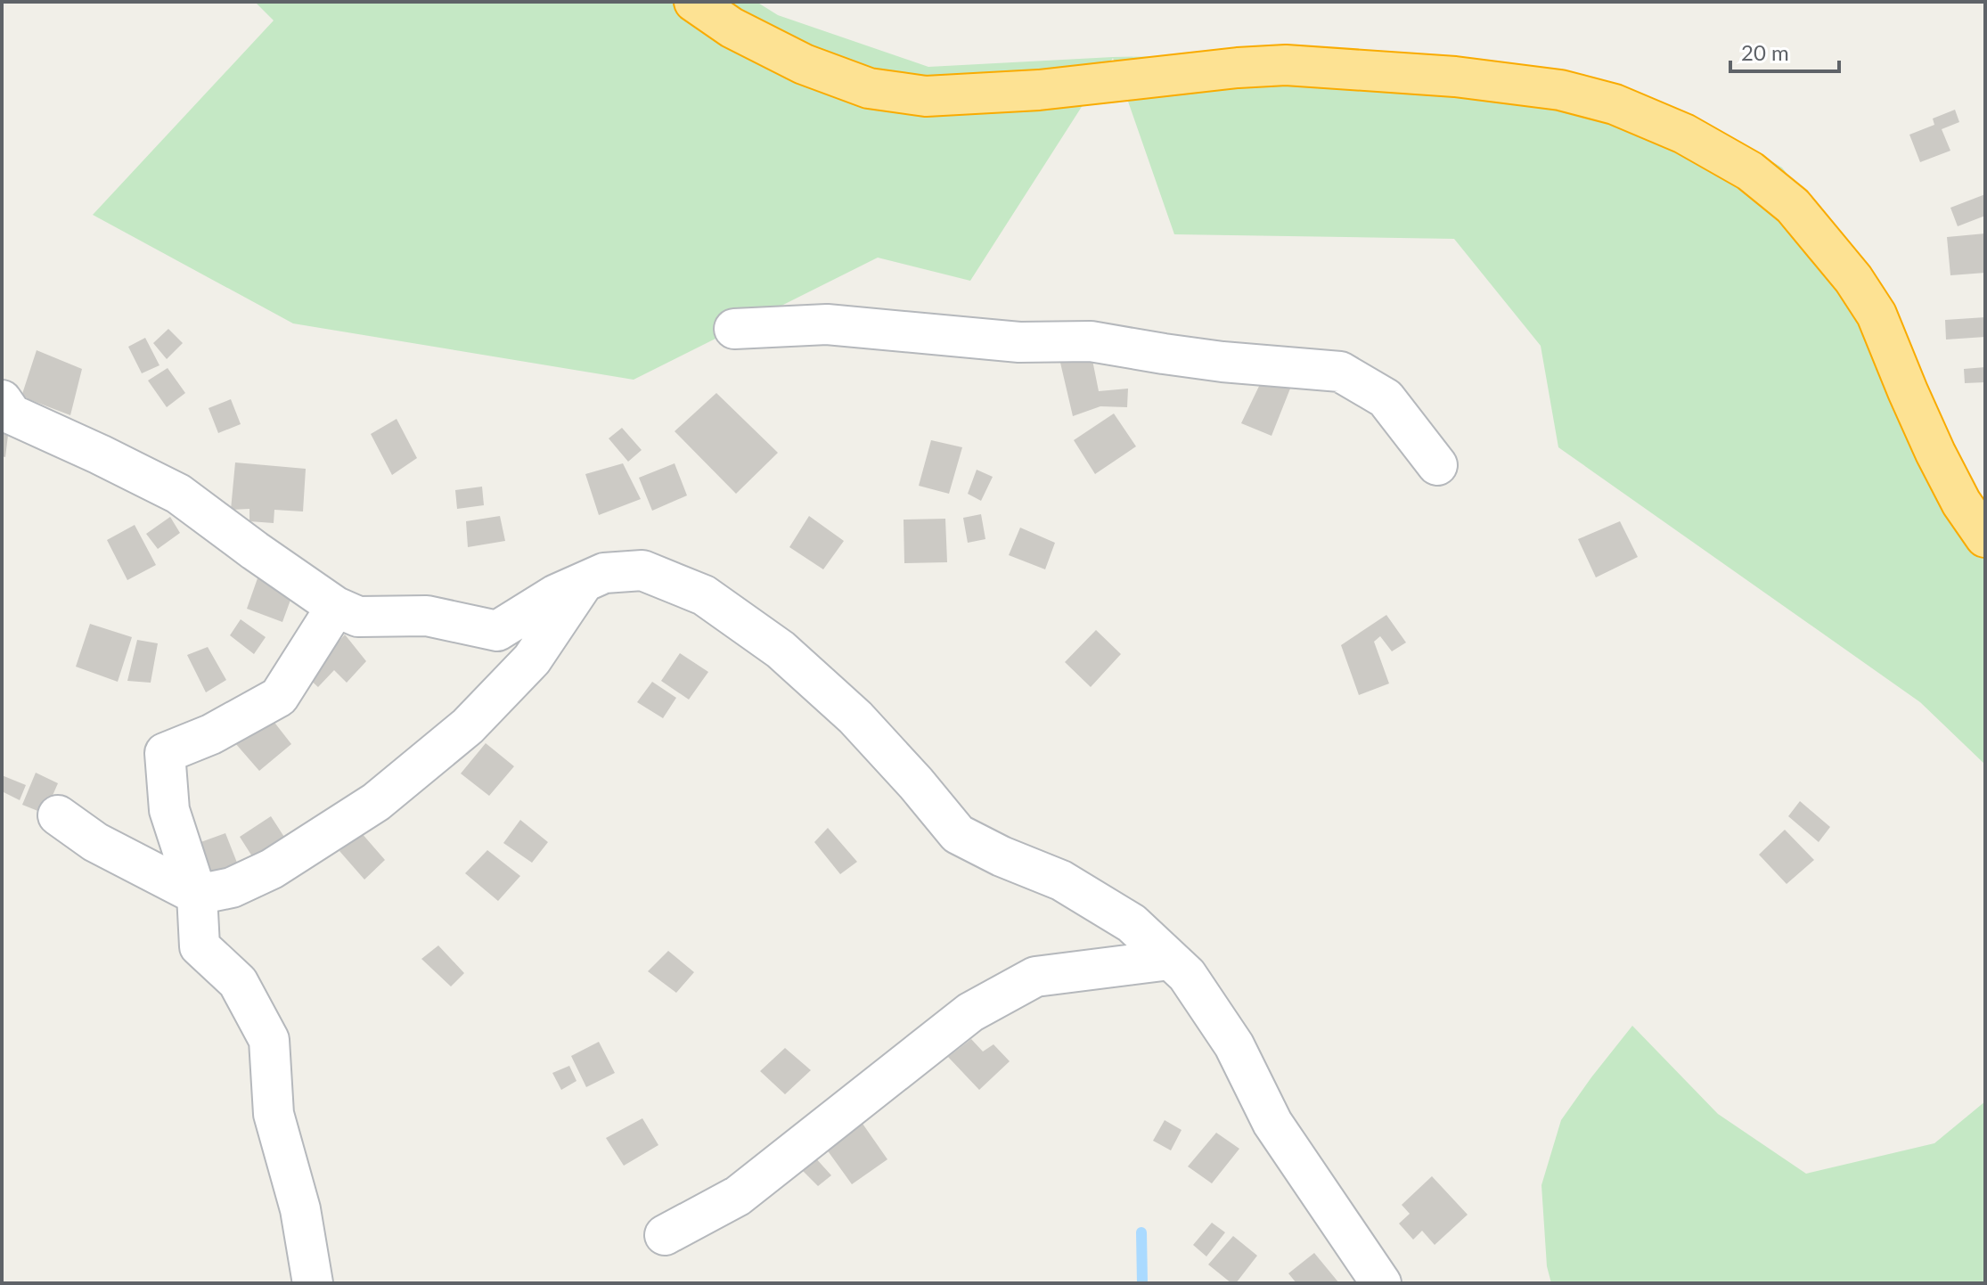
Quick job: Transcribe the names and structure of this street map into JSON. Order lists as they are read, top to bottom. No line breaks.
{"scale_bar":"20 m"}
